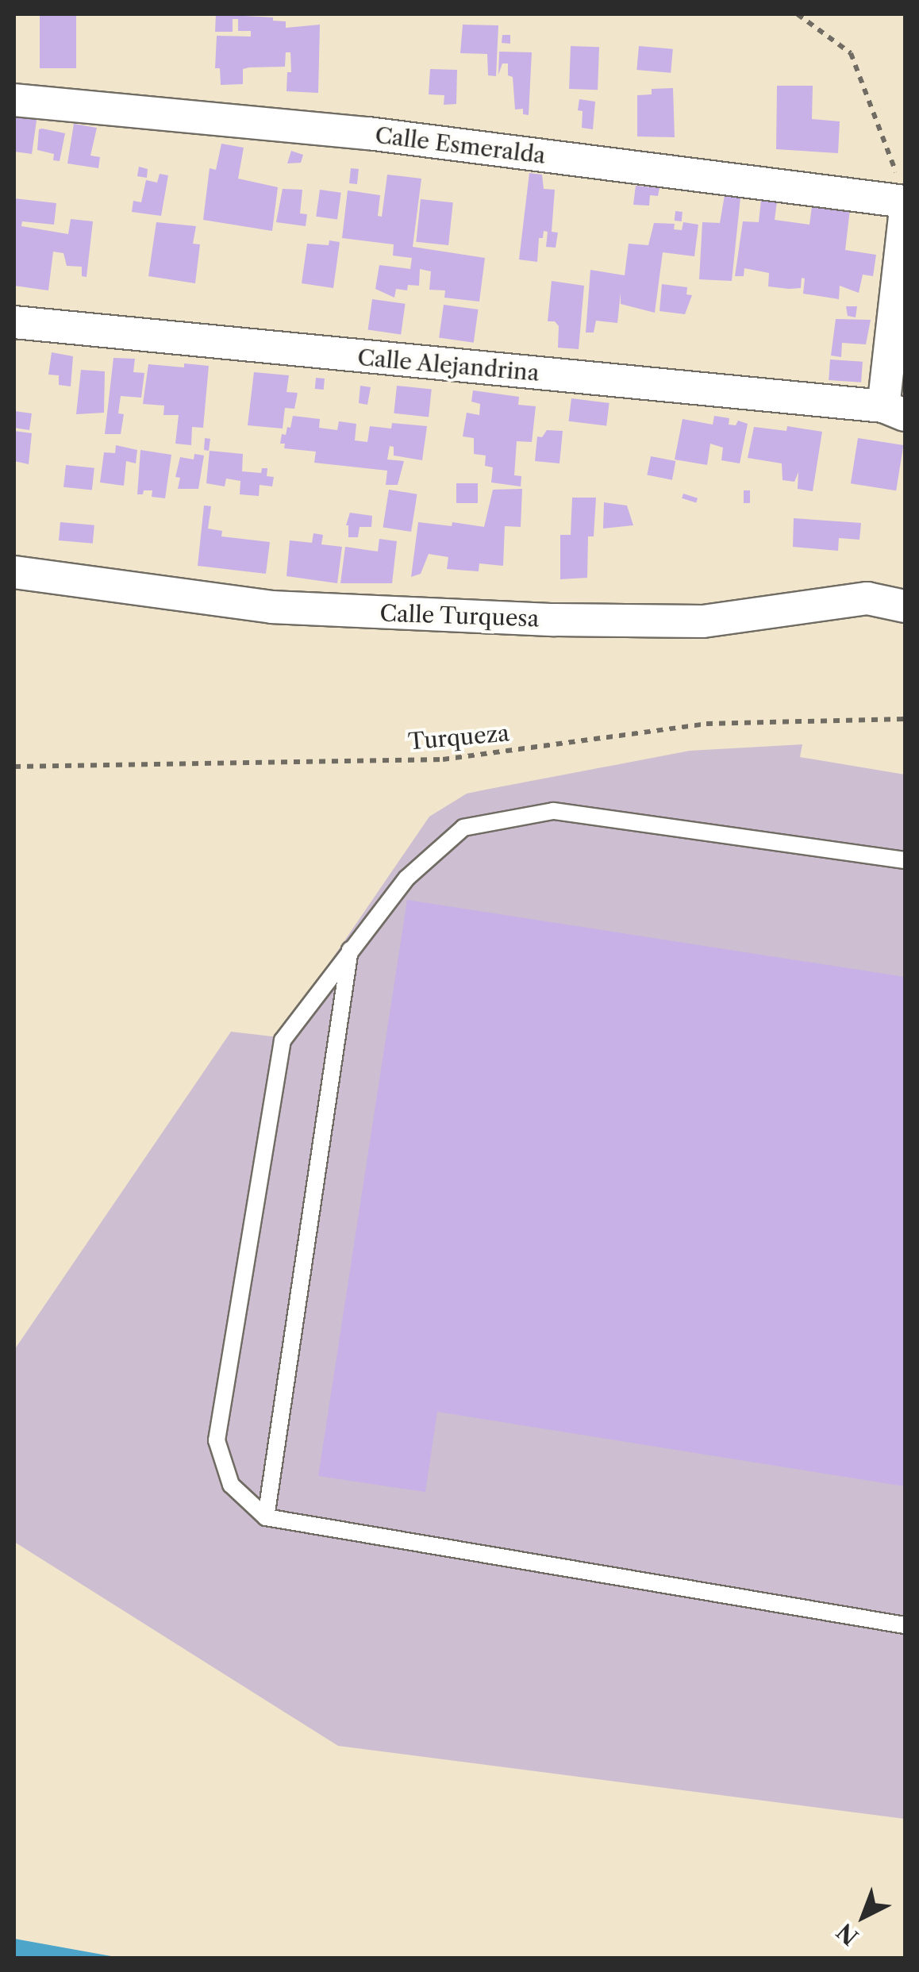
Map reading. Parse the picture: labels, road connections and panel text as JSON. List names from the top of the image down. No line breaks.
{"streets":{"street":["Calle Esmeralda","Calle Alejandrina","Calle Turquesa"],"path":["Turqueza"]},"north":"bottom left"}
